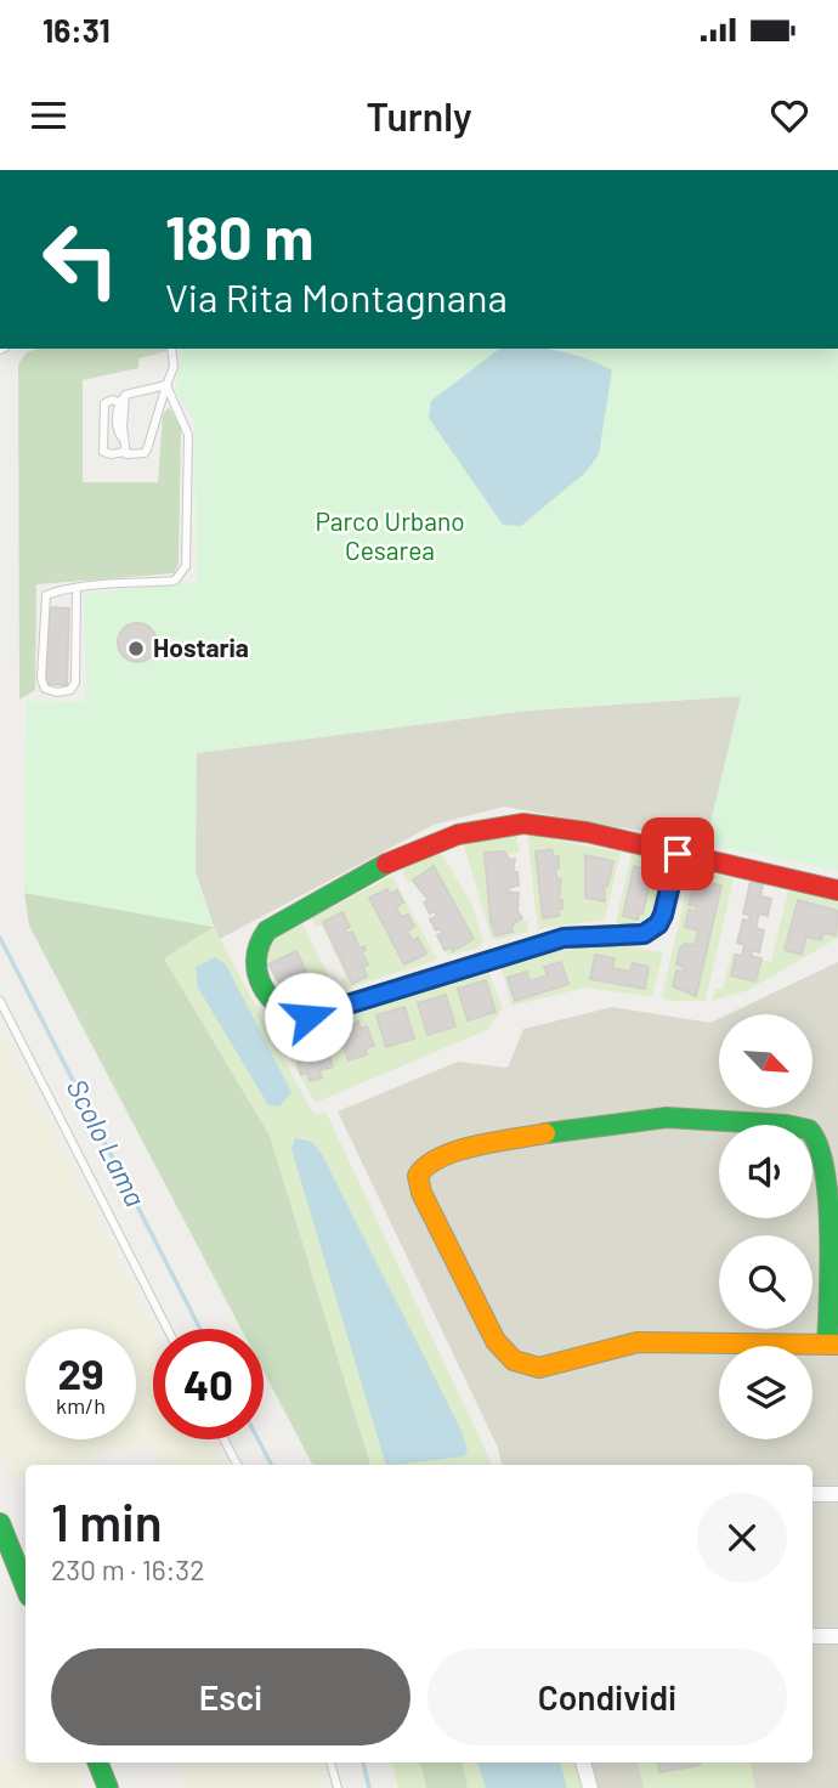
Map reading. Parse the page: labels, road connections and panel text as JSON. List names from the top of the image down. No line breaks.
{"water":["Scolo Lama"],"parks":["Parco Urbano Cesarea"],"places":["Hostaria"],"north":"bottom right","page":{"status":"16:31","header":"Turnly","turn":["180 m","Via Rita Montagnana"],"speed":"29 km/h","limit":"40","heading":["1 min","230 m · 16:32"],"buttons":["Esci","Condividi"]}}
